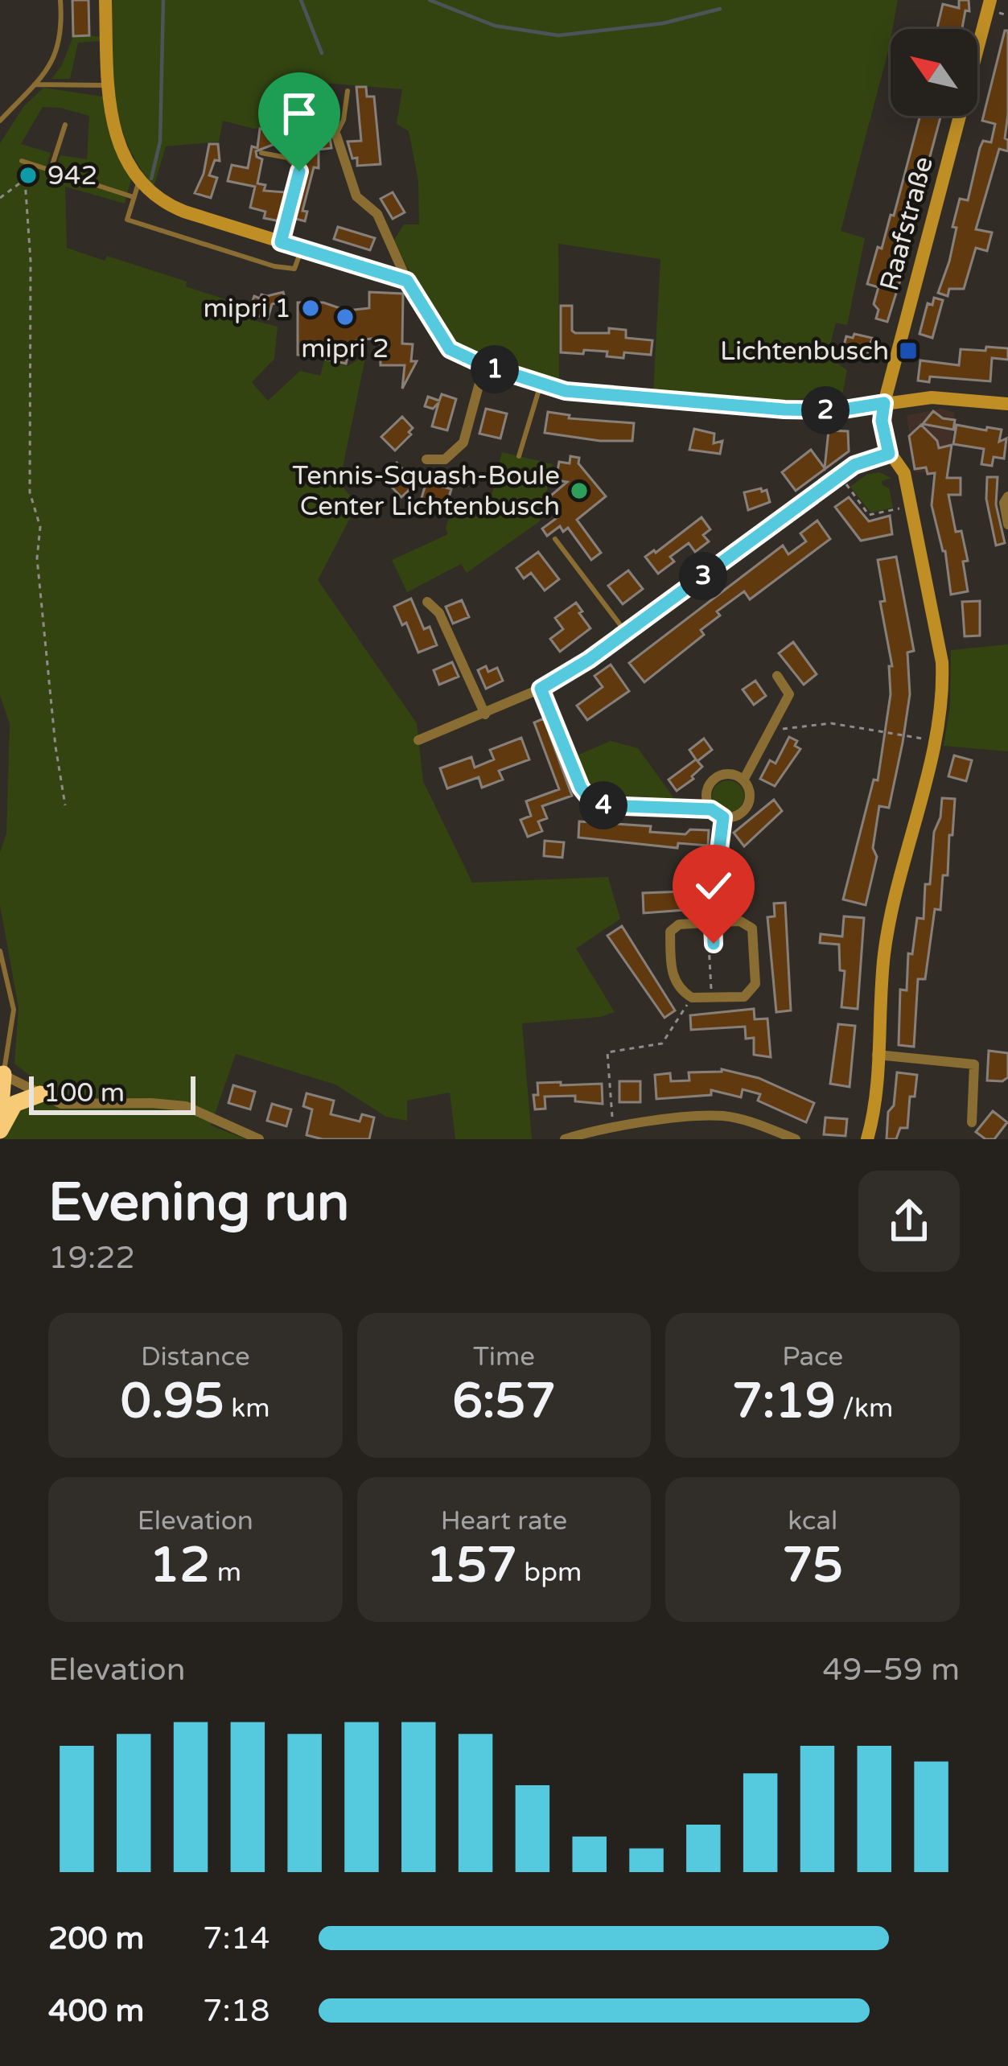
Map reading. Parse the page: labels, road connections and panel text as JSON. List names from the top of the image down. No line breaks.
{"streets":{"street":["Raafstraße"]},"places":{"other":["942","mipri 1","mipri 2","Tennis-Squash-Boule Center Lichtenbusch"],"transit":["Lichtenbusch"]},"scale_bar":"100 m","north":"top left","page":{"pins":["1","2","3","4"],"scale":"100 m","heading":["Evening run","19:22"],"stats":[["Distance","0.95 km"],["Time","6:57"],["Pace","7:19 /km"],["Elevation","12 m"],["Heart rate","157 bpm"],["kcal","75"]],"chart":["Elevation","49–59 m"],"list":[{"name":"200 m","note":"7:14"},{"name":"400 m","note":"7:18"}]}}
